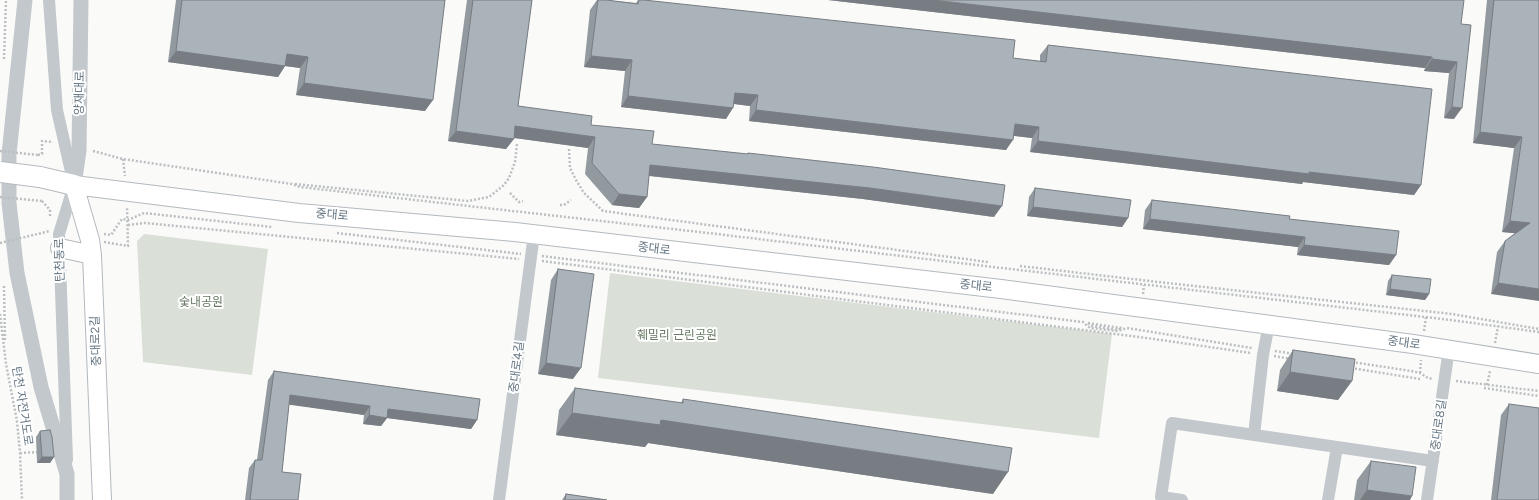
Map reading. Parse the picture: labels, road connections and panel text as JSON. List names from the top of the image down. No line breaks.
{"streets":{"main road":["중대로","중대로2길"],"street":["양재대로","탄천동로","중대로4길","중대로8길"],"path":["탄천 자전거도로"]},"crossings":[["양재대로","중대로"],["양재대로","탄천동로"],["양재대로","중대로2길"],["중대로","탄천동로"],["중대로","중대로2길"],["중대로","중대로4길"],["중대로","중대로8길"],["탄천동로","중대로2길"]],"parks":["숯내공원","훼밀리 근린공원"]}
